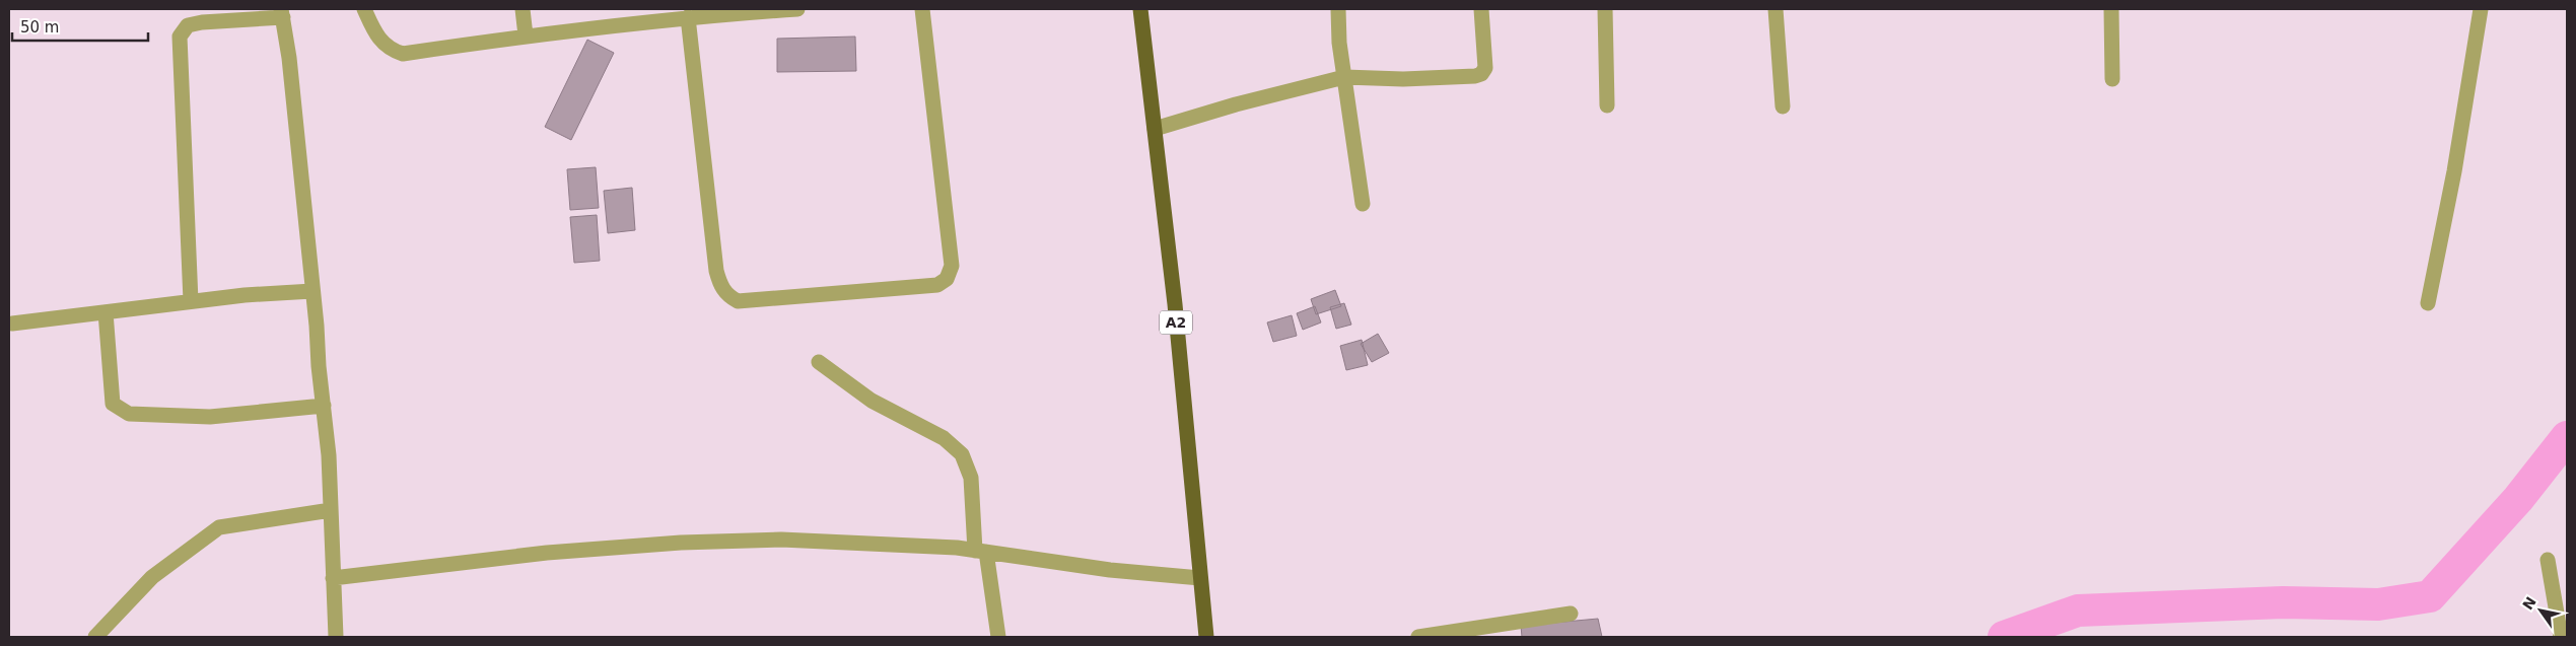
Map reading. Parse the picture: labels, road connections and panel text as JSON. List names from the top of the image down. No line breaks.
{"streets":{"highway":["A2"]},"scale_bar":"50 m","north":"top left"}
